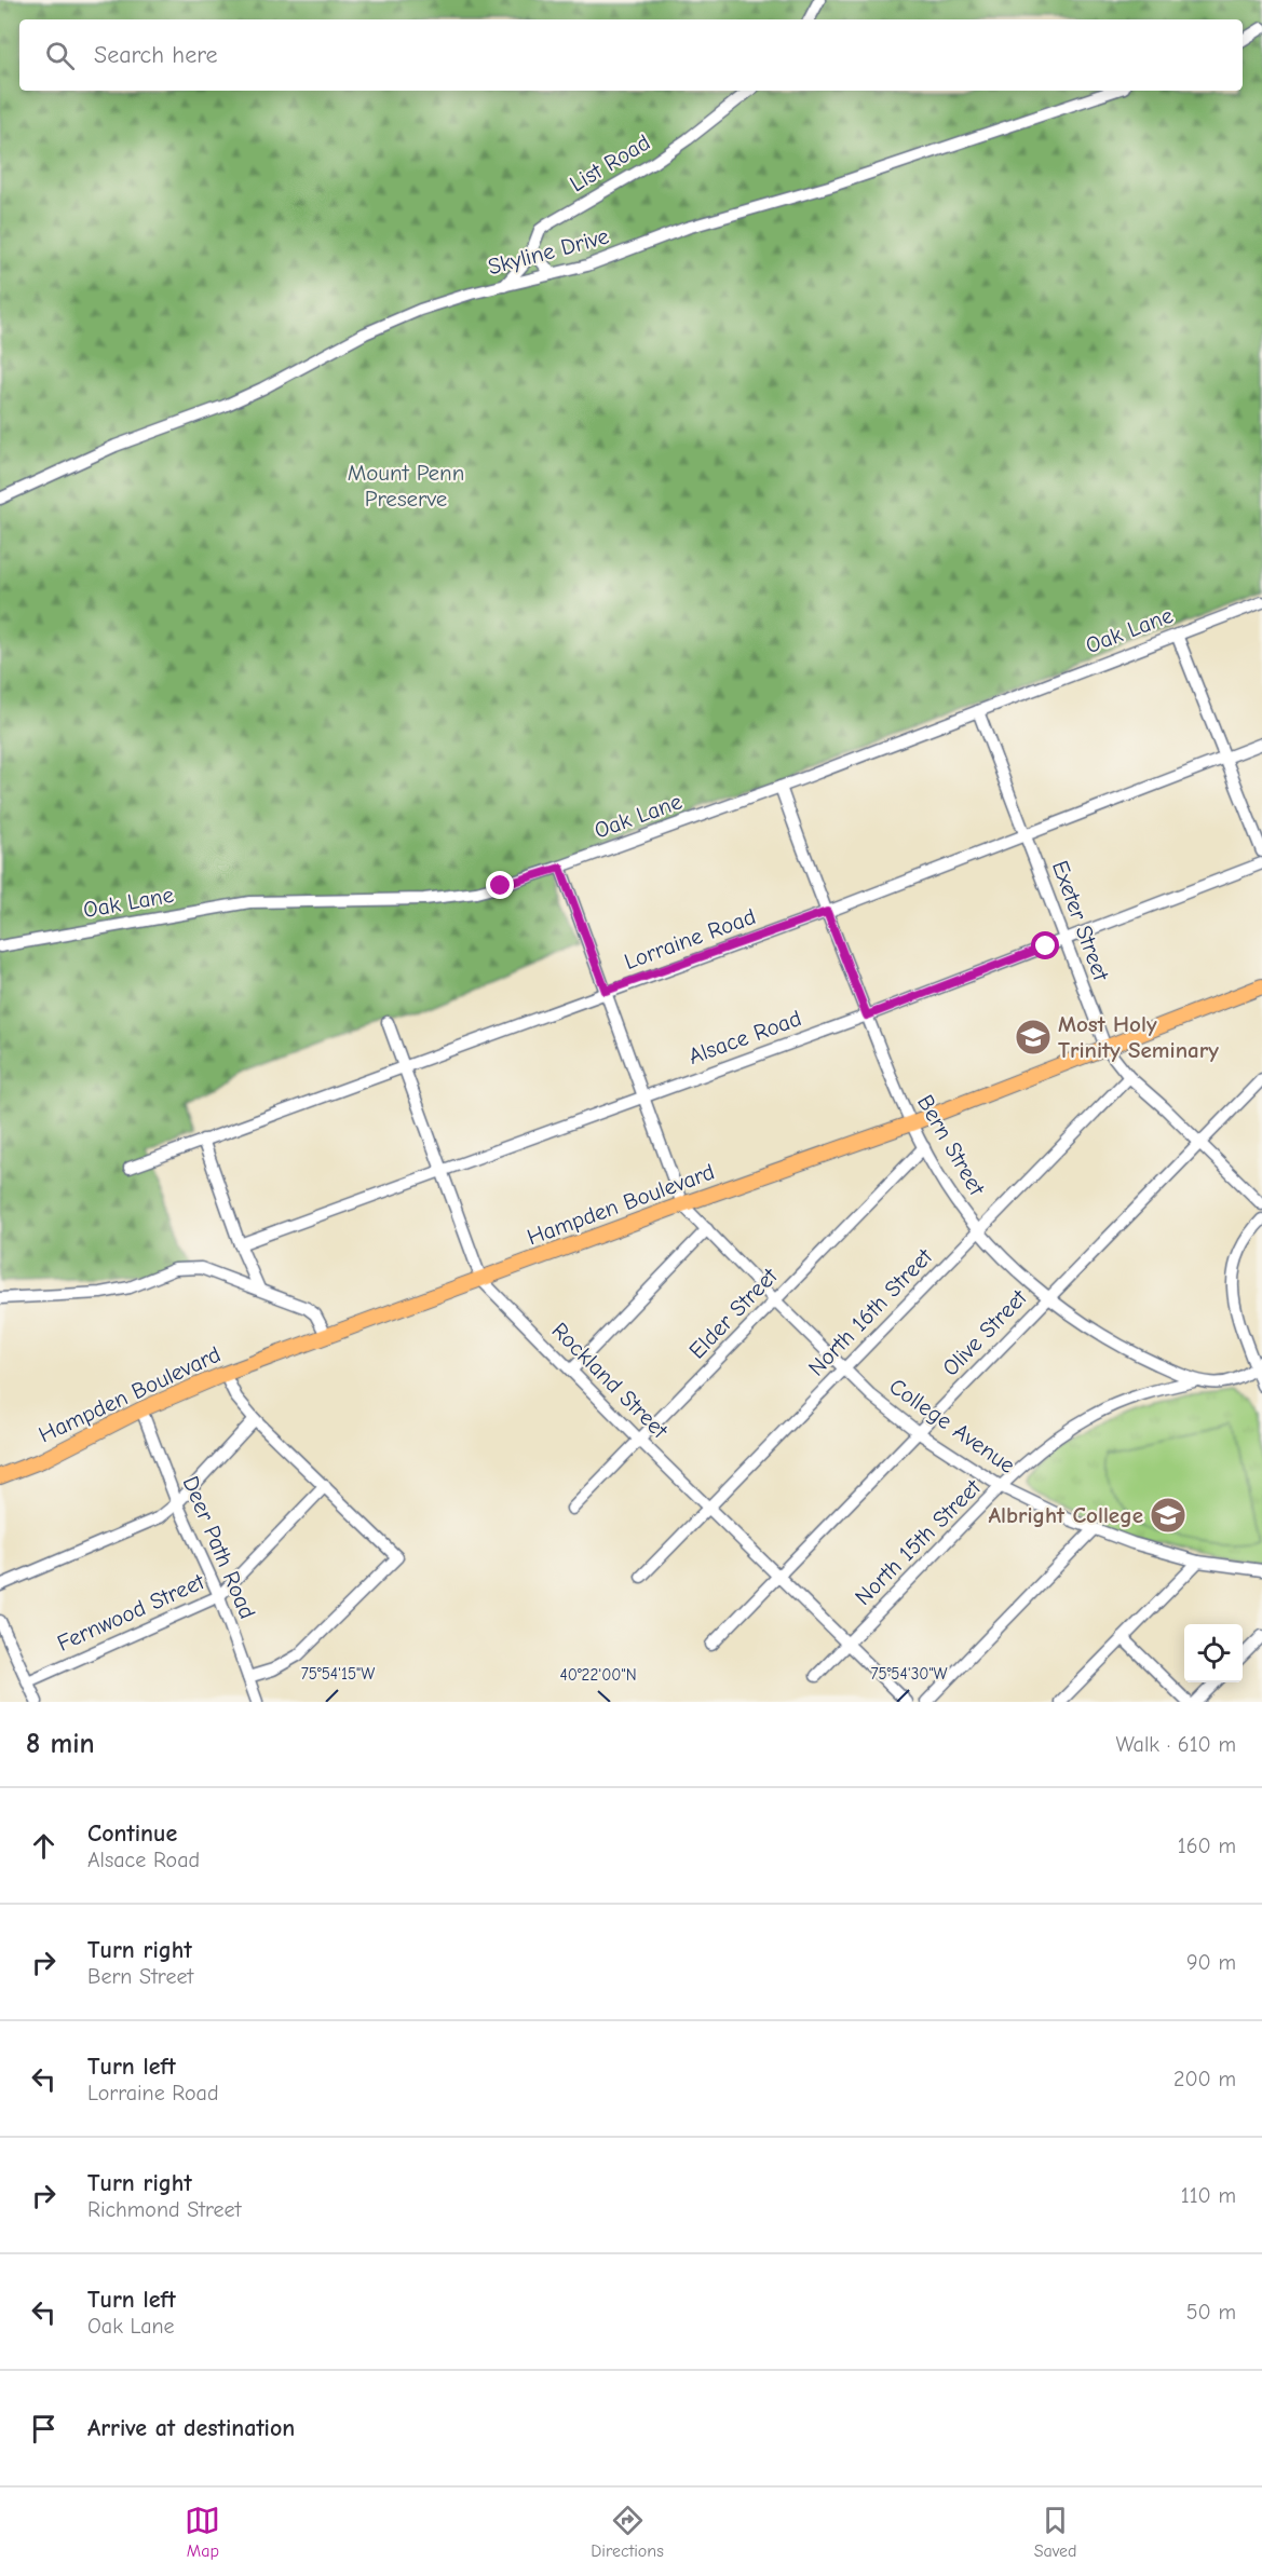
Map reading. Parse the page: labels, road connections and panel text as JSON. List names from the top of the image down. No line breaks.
{"streets":{"main road":["Hampden Boulevard"],"street":["List Road","Skyline Drive","Oak Lane","Exeter Street","Lorraine Road","Alsace Road","Bern Street","North 16th Street","Elder Street","Olive Street","Rockland Street","College Avenue","North 15th Street","Deer Path Road","Fernwood Street"]},"crossings":[["List Road","Skyline Drive"],["Oak Lane","Exeter Street"],["Oak Lane","Bern Street"],["Exeter Street","Lorraine Road"],["Exeter Street","Alsace Road"],["Exeter Street","Hampden Boulevard"],["Exeter Street","North 16th Street"],["Exeter Street","Olive Street"],["Lorraine Road","Bern Street"],["Lorraine Road","Rockland Street"],["Alsace Road","Bern Street"],["Alsace Road","Rockland Street"],["Bern Street","Hampden Boulevard"],["Bern Street","North 16th Street"],["Bern Street","Elder Street"],["Bern Street","Olive Street"],["Bern Street","North 15th Street"],["Hampden Boulevard","Rockland Street"],["Hampden Boulevard","College Avenue"],["Hampden Boulevard","Deer Path Road"],["North 16th Street","Rockland Street"],["North 16th Street","College Avenue"],["Elder Street","Rockland Street"],["Elder Street","College Avenue"],["Olive Street","Rockland Street"],["Olive Street","College Avenue"],["Rockland Street","North 15th Street"],["College Avenue","North 15th Street"],["Deer Path Road","Fernwood Street"]],"parks":["Mount Penn Preserve"],"places":{"school or university":["Most Holy Trinity Seminary","Albright College"]},"page":{"search":"Search here","heading":["8 min","Walk · 610 m"],"list":[["Continue","Alsace Road","160 m"],["Turn right","Bern Street","90 m"],["Turn left","Lorraine Road","200 m"],["Turn right","Richmond Street","110 m"],["Turn left","Oak Lane","50 m"],"Arrive at destination"],"nav":["Map","Directions","Saved"]},"coordinates":["75°54'15\"W","75°54'30\"W","40°22'00\"N"]}
